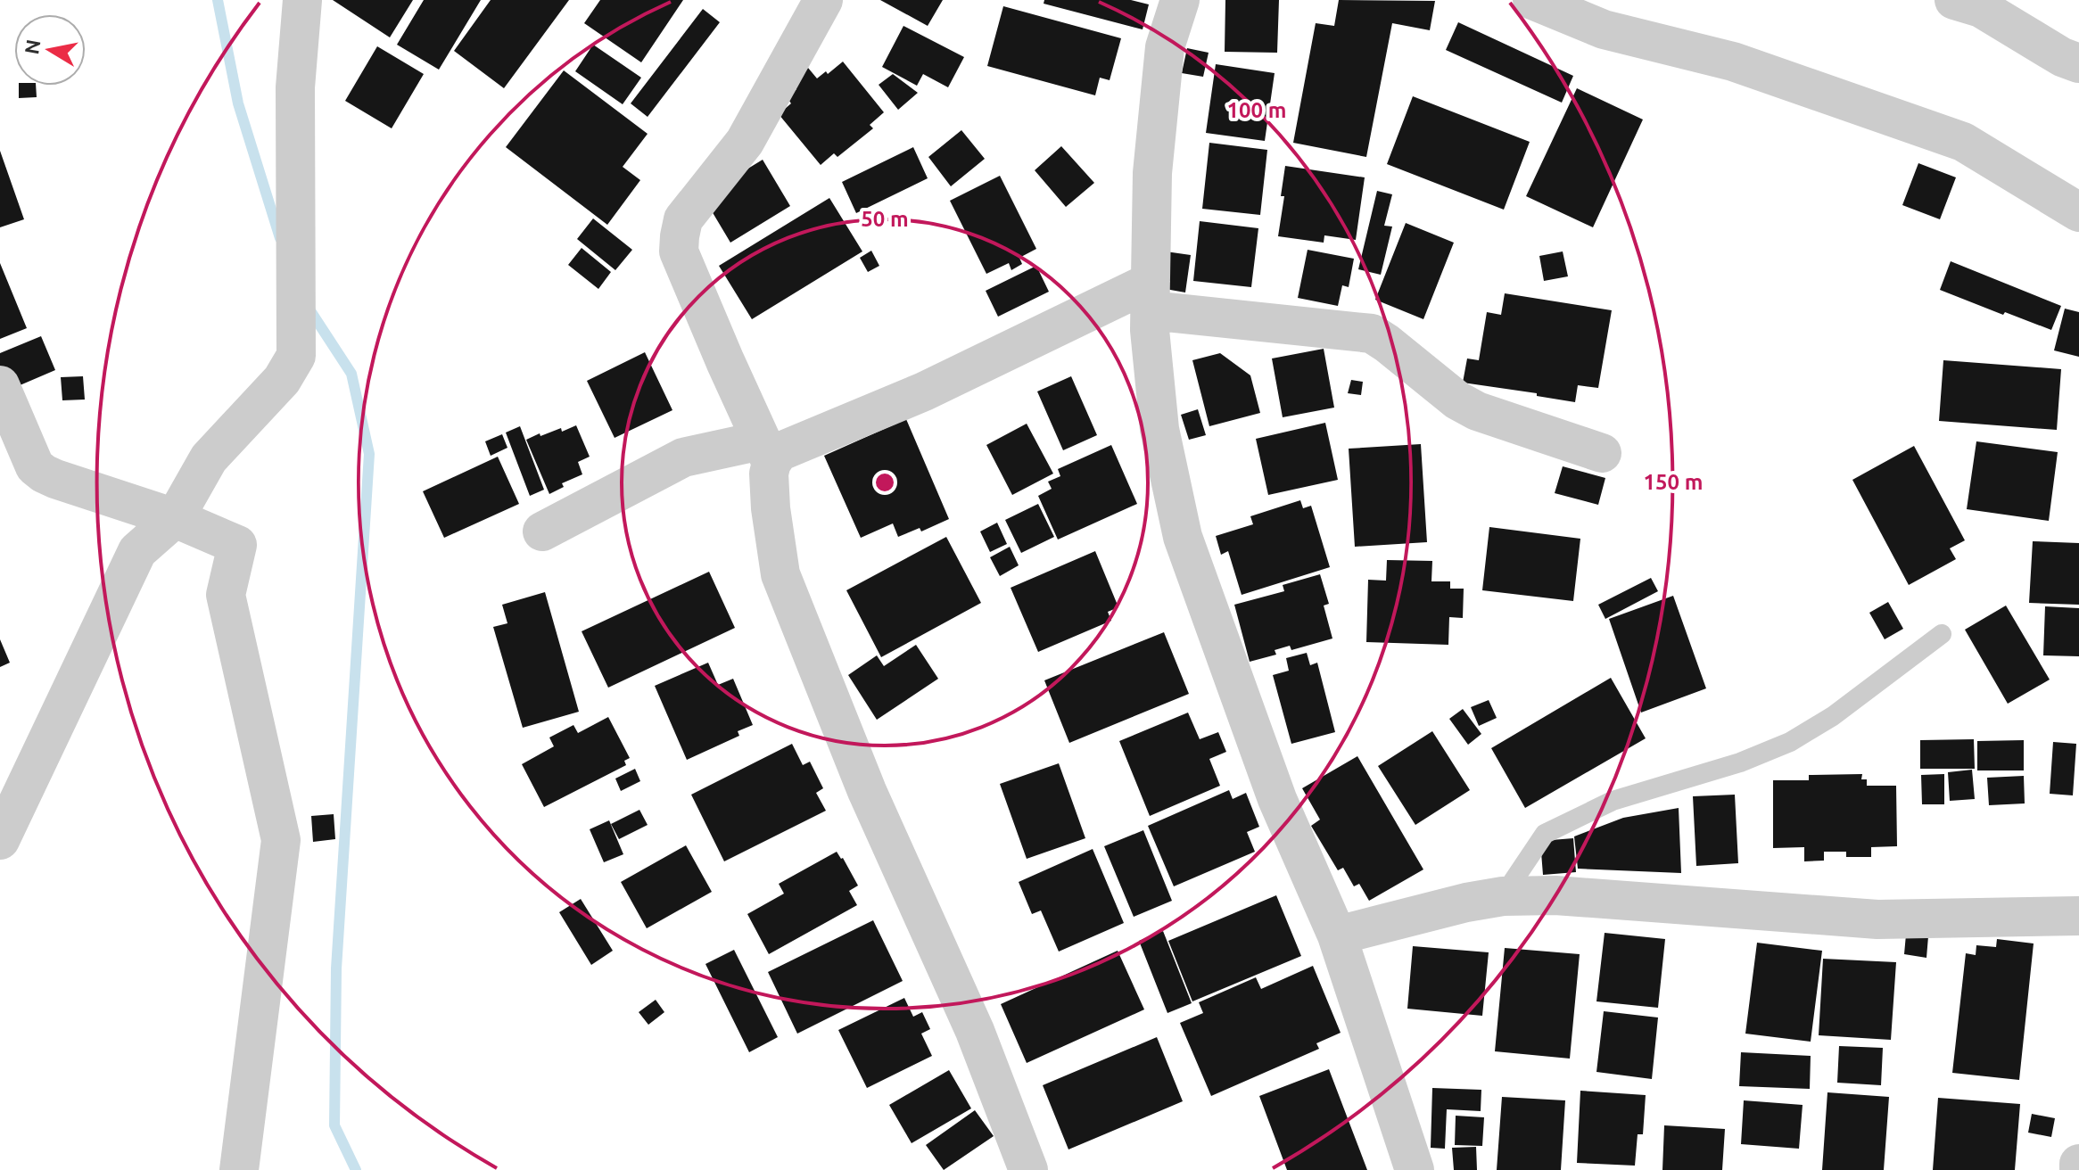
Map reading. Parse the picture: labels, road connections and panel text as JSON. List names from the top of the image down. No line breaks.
{"north":"left","rings":["100 m","50 m","150 m"]}
